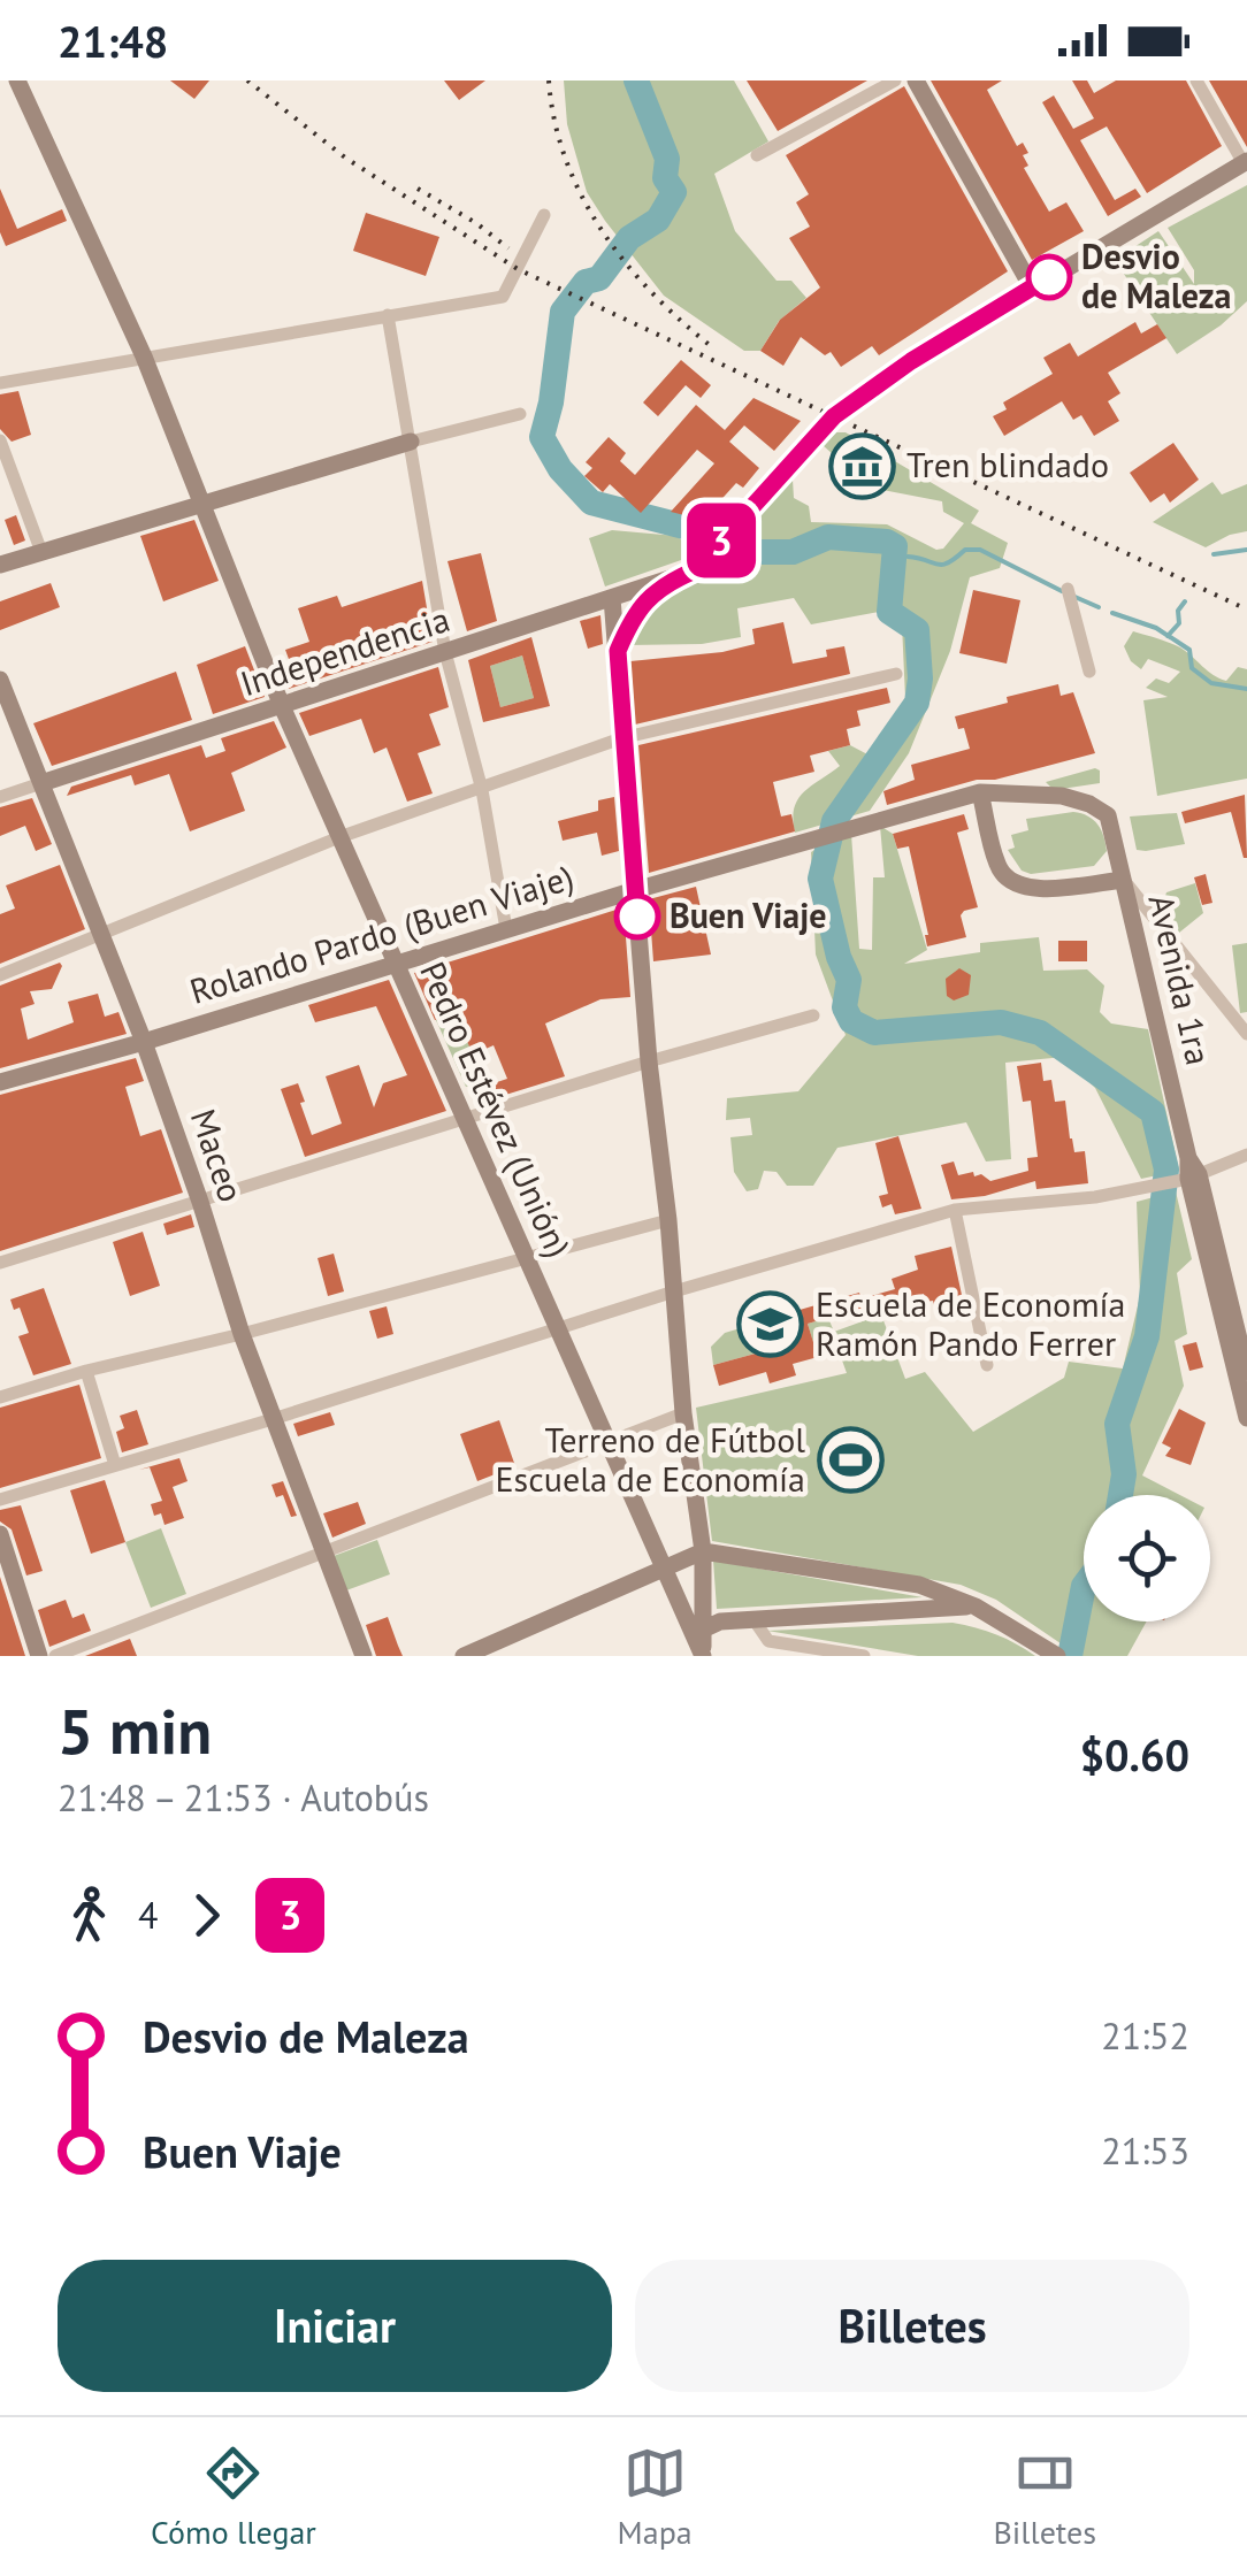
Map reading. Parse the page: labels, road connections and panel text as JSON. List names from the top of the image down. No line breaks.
{"streets":{"main road":["Independencia","Rolando Pardo (Buen Viaje)","Avenida 1ra","Pedro Estévez (Unión)","Maceo"]},"crossings":[["Independencia","Pedro Estévez (Unión)"],["Independencia","Maceo"],["Rolando Pardo (Buen Viaje)","Avenida 1ra"],["Rolando Pardo (Buen Viaje)","Pedro Estévez (Unión)"],["Rolando Pardo (Buen Viaje)","Maceo"]],"places":{"other":["Desvio de Maleza","Buen Viaje"],"museum":["Tren blindado"],"school or university":["Escuela de Economía Ramón Pando Ferrer"],"sports":["Terreno de Fútbol Escuela de Economía"]},"lines":["bus line 3"],"page":{"status":"21:48","on_map":"3","heading":["5 min","21:48 – 21:53 · Autobús","$0.60"],"legs":["4","3"],"list":[{"name":"Desvio de Maleza","value":"21:52"},{"name":"Buen Viaje","value":"21:53"}],"buttons":["Iniciar","Billetes"],"tabs":["Cómo llegar","Mapa","Billetes"]}}
